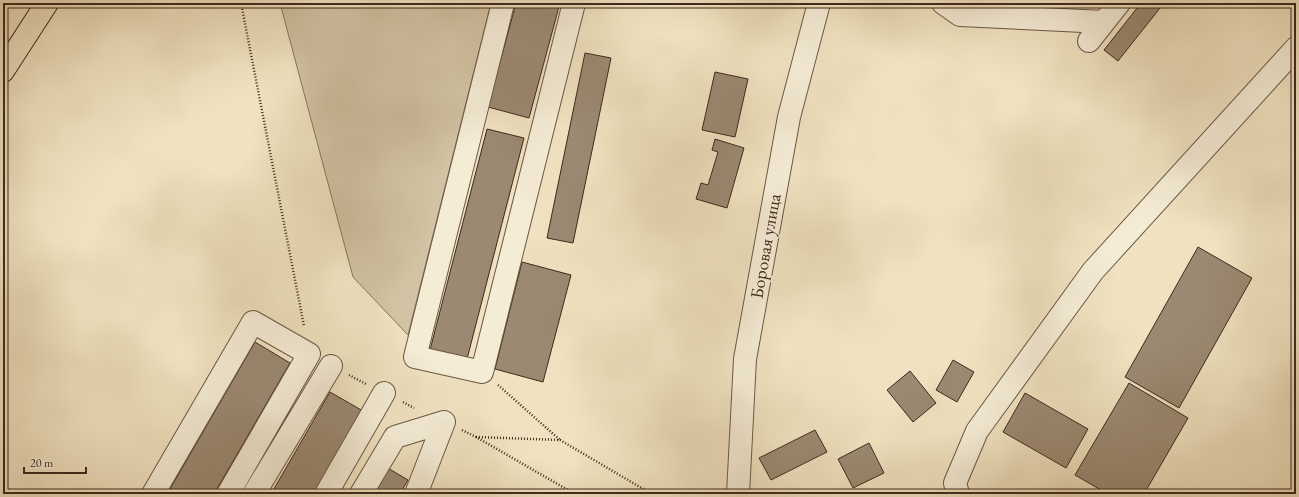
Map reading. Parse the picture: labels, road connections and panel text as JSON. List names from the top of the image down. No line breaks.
{"streets":{"lane":["Боровая улица"]},"scale_bar":"20 m"}
